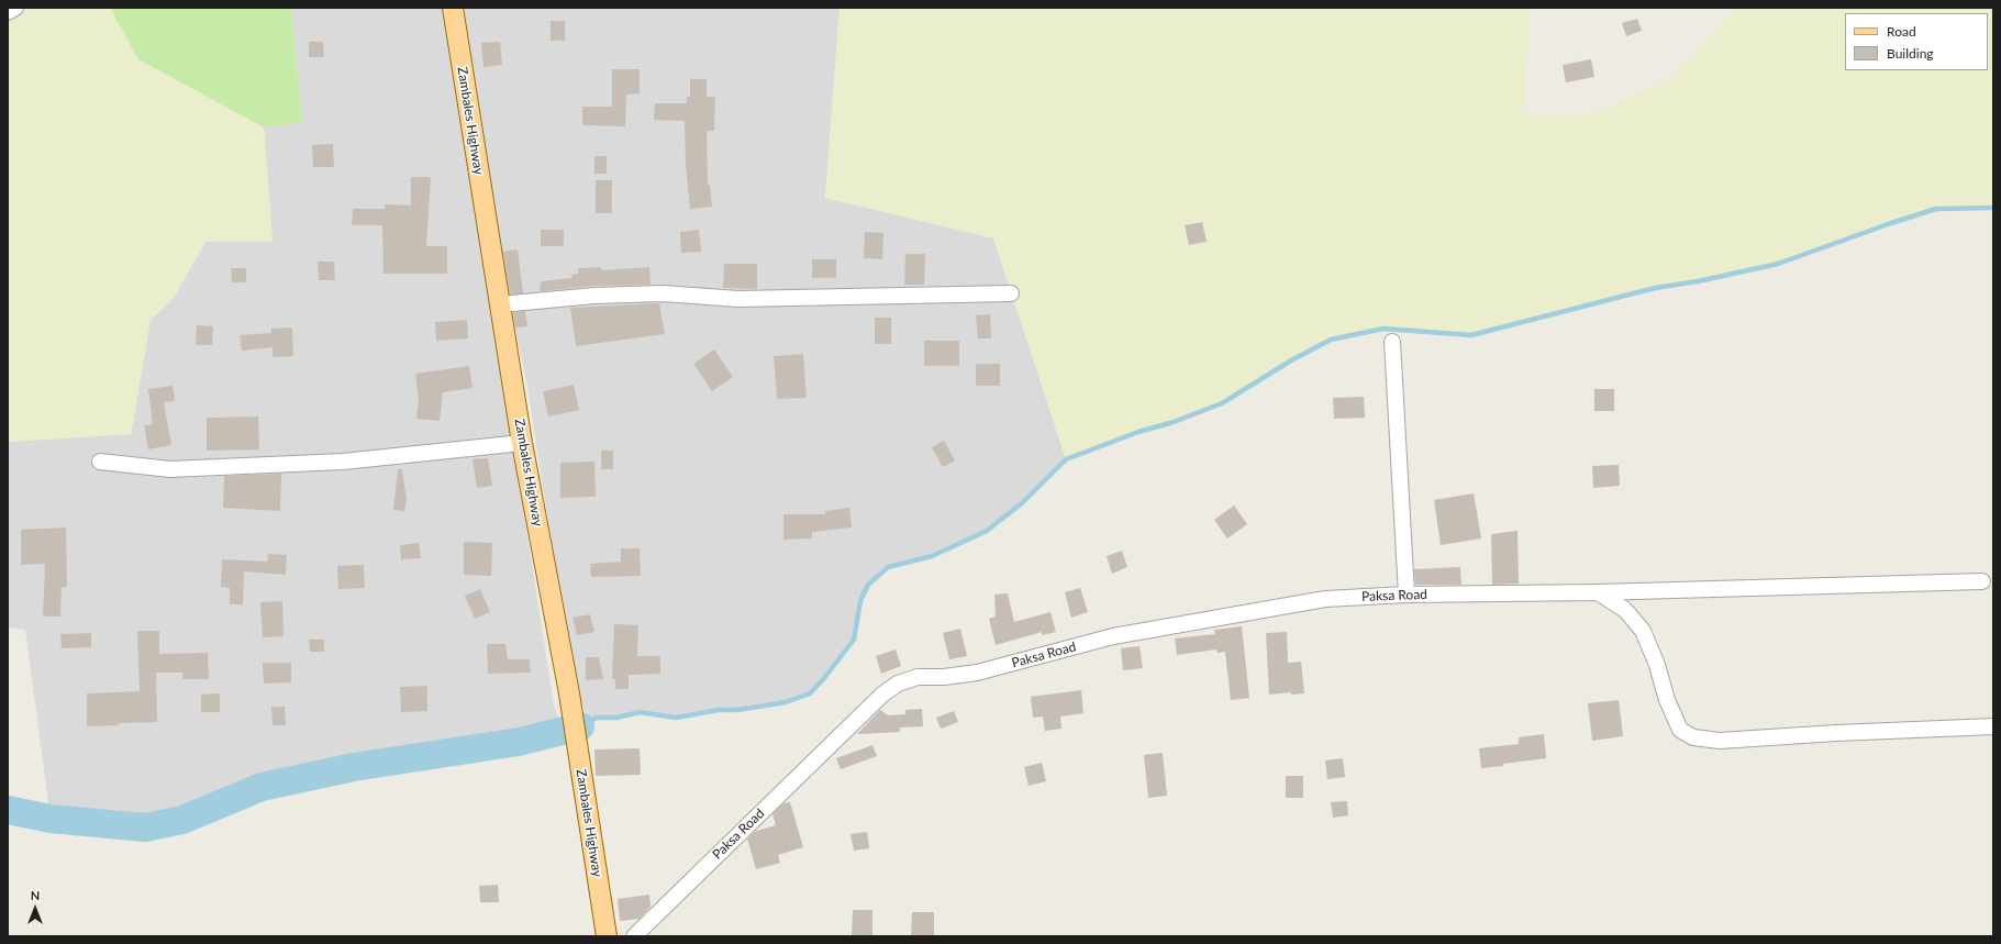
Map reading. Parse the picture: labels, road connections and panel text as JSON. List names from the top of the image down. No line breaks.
{"streets":{"main road":["Zambales Highway"],"street":["Paksa Road"]},"legend":["Road","Building"],"north":"top"}
